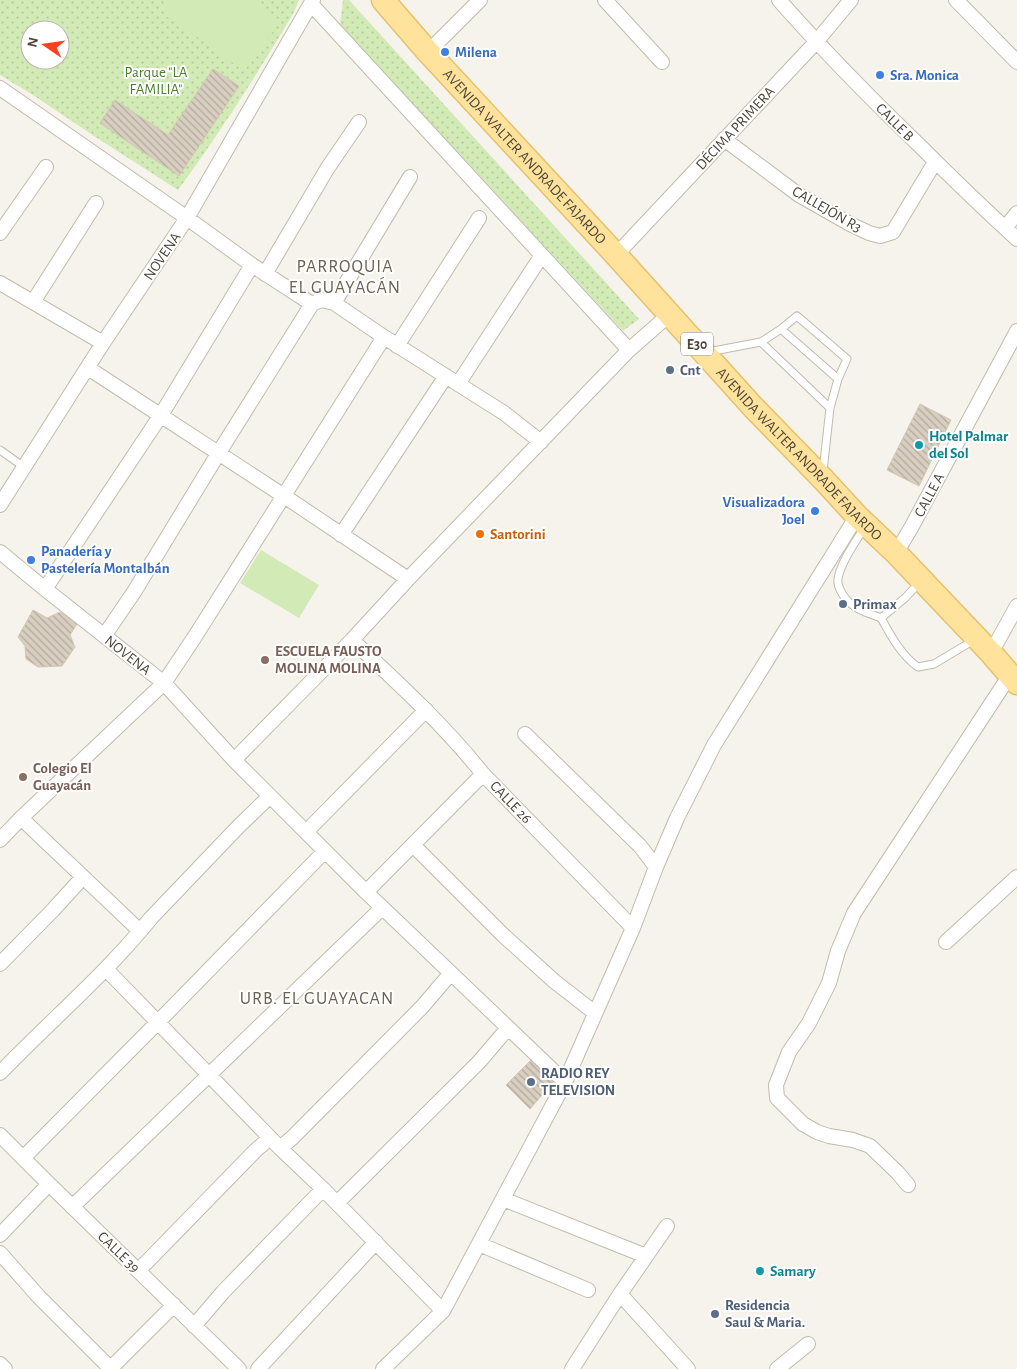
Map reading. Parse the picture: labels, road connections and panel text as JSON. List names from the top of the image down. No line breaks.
{"streets":{"main road":["AVENIDA WALTER ANDRADE FAJARDO","E30"],"street":["CALLE B","DÉCIMA PRIMERA","CALLEJÓN R3","NOVENA","CALLE A","CALLE 26","CALLE 39"]},"crossings":[["CALLE B","DÉCIMA PRIMERA"],["CALLE B","CALLEJÓN R3"],["DÉCIMA PRIMERA","AVENIDA WALTER ANDRADE FAJARDO"],["DÉCIMA PRIMERA","CALLEJÓN R3"],["AVENIDA WALTER ANDRADE FAJARDO","CALLE A"],["NOVENA","CALLE 26"]],"districts":["PARROQUIA EL GUAYACÁN","URB. EL GUAYACAN"],"parks":["Parque \"LA FAMILIA\""],"places":["Milena","Sra. Monica","Cnt","Hotel Palmar del Sol","Visualizadora Joel","Santorini","Panadería y Pastelería Montalbán","Primax","ESCUELA FAUSTO MOLINA MOLINA","Colegio El Guayacán","RADIO REY TELEVISION","Samary","Residencia Saul & Maria."],"north":"left"}
